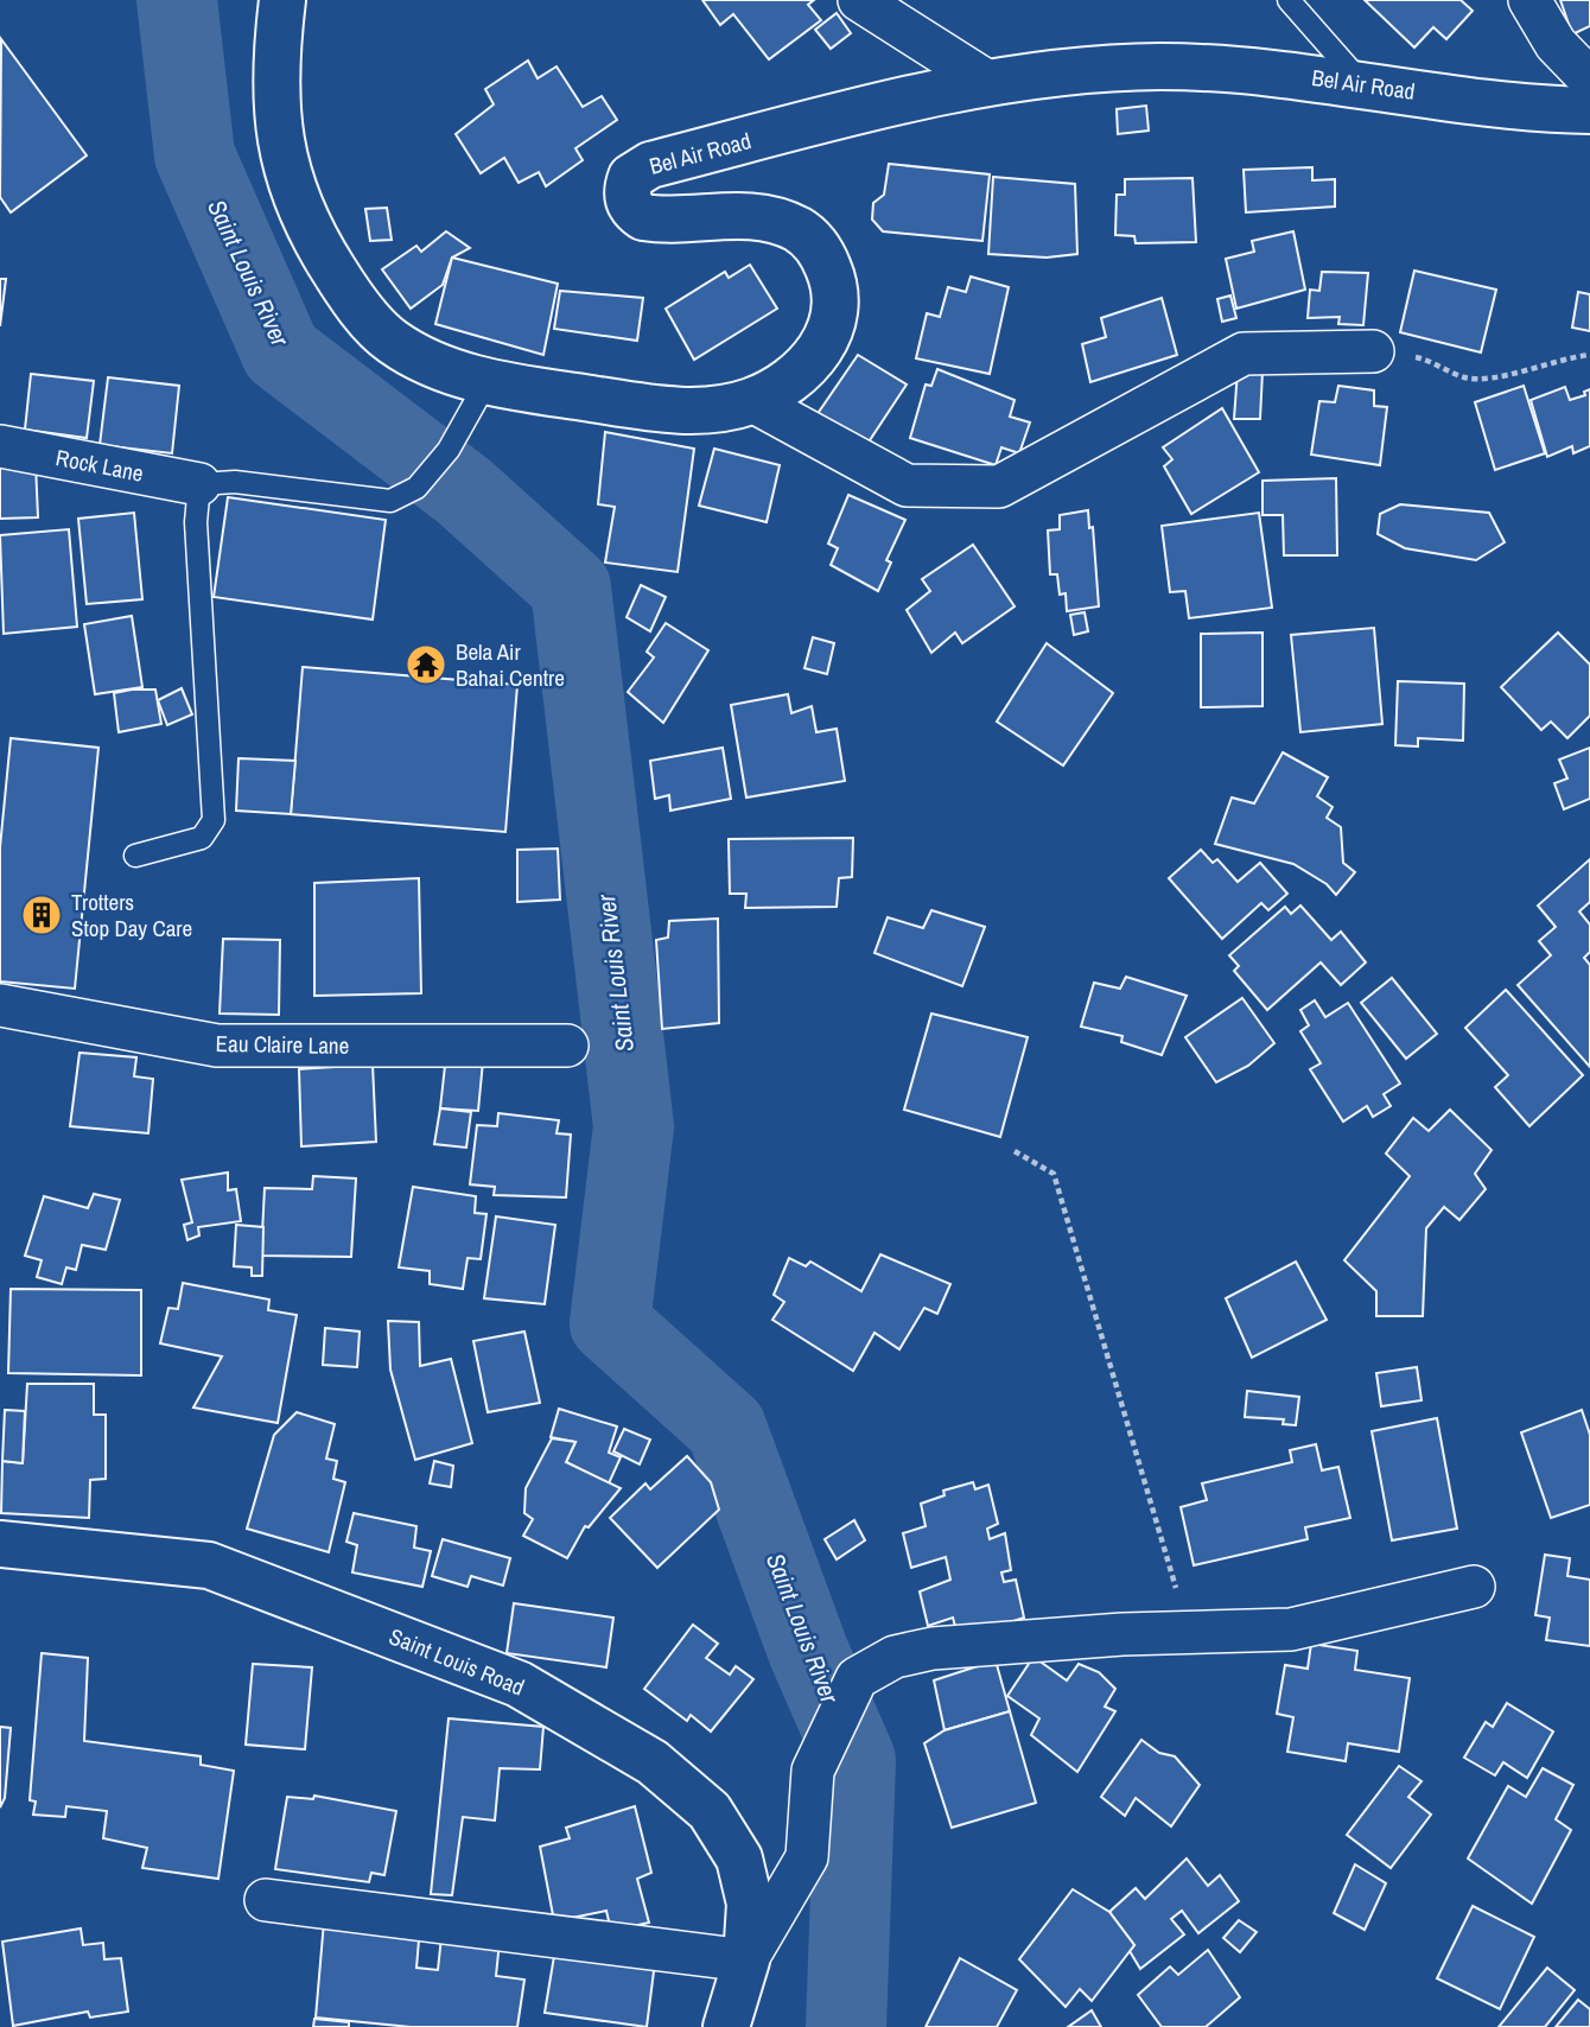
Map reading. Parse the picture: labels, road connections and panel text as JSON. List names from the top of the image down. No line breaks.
{"streets":{"main road":["Bel Air Road","Saint Louis Road"],"street":["Rock Lane","Eau Claire Lane"]},"water":["Saint Louis River"],"places":{"temple":["Bela Air Bahai Centre"],"building":["Trotters Stop Day Care"]}}
